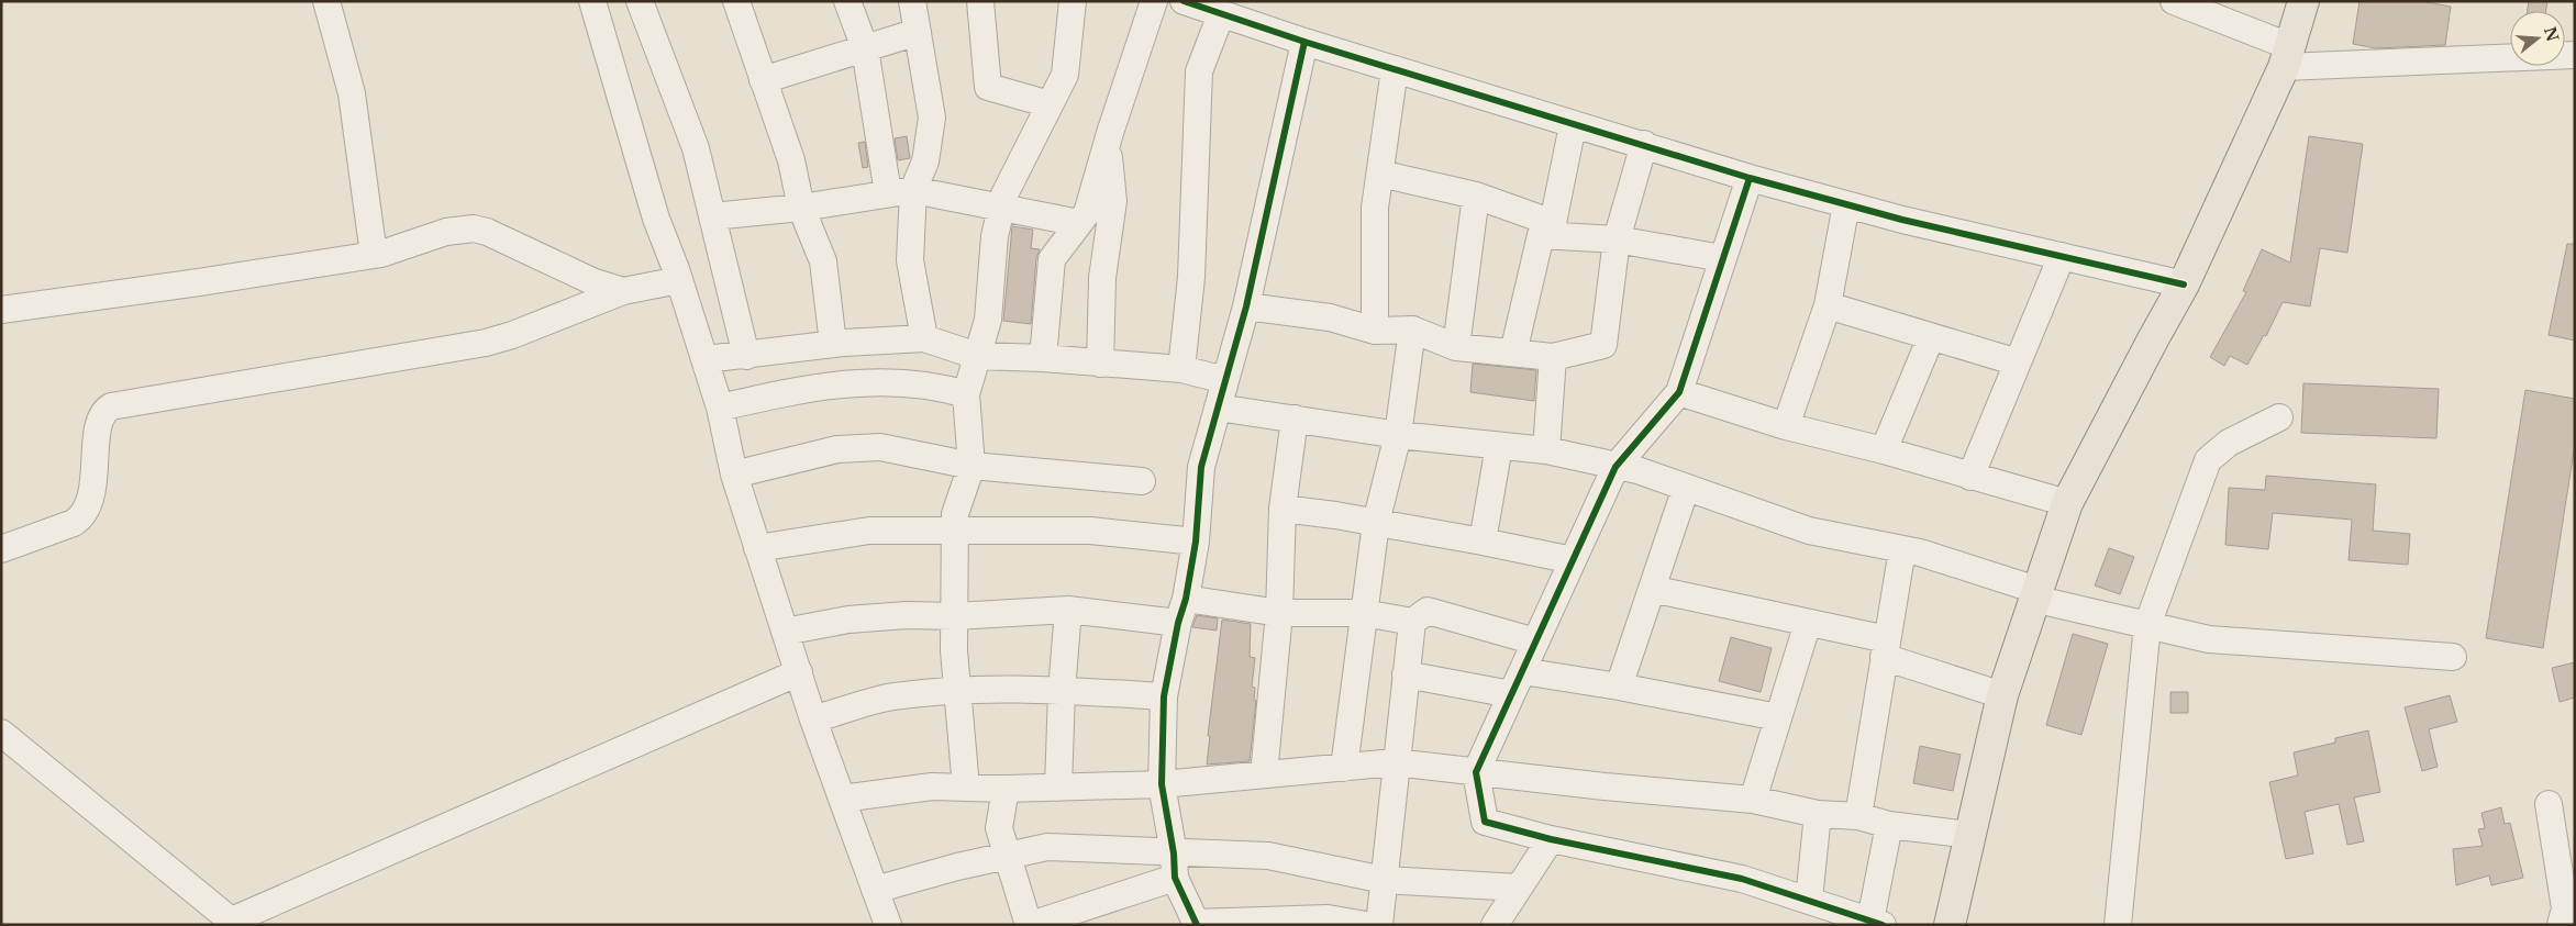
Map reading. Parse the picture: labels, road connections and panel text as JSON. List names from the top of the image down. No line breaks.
{"north":"right"}
